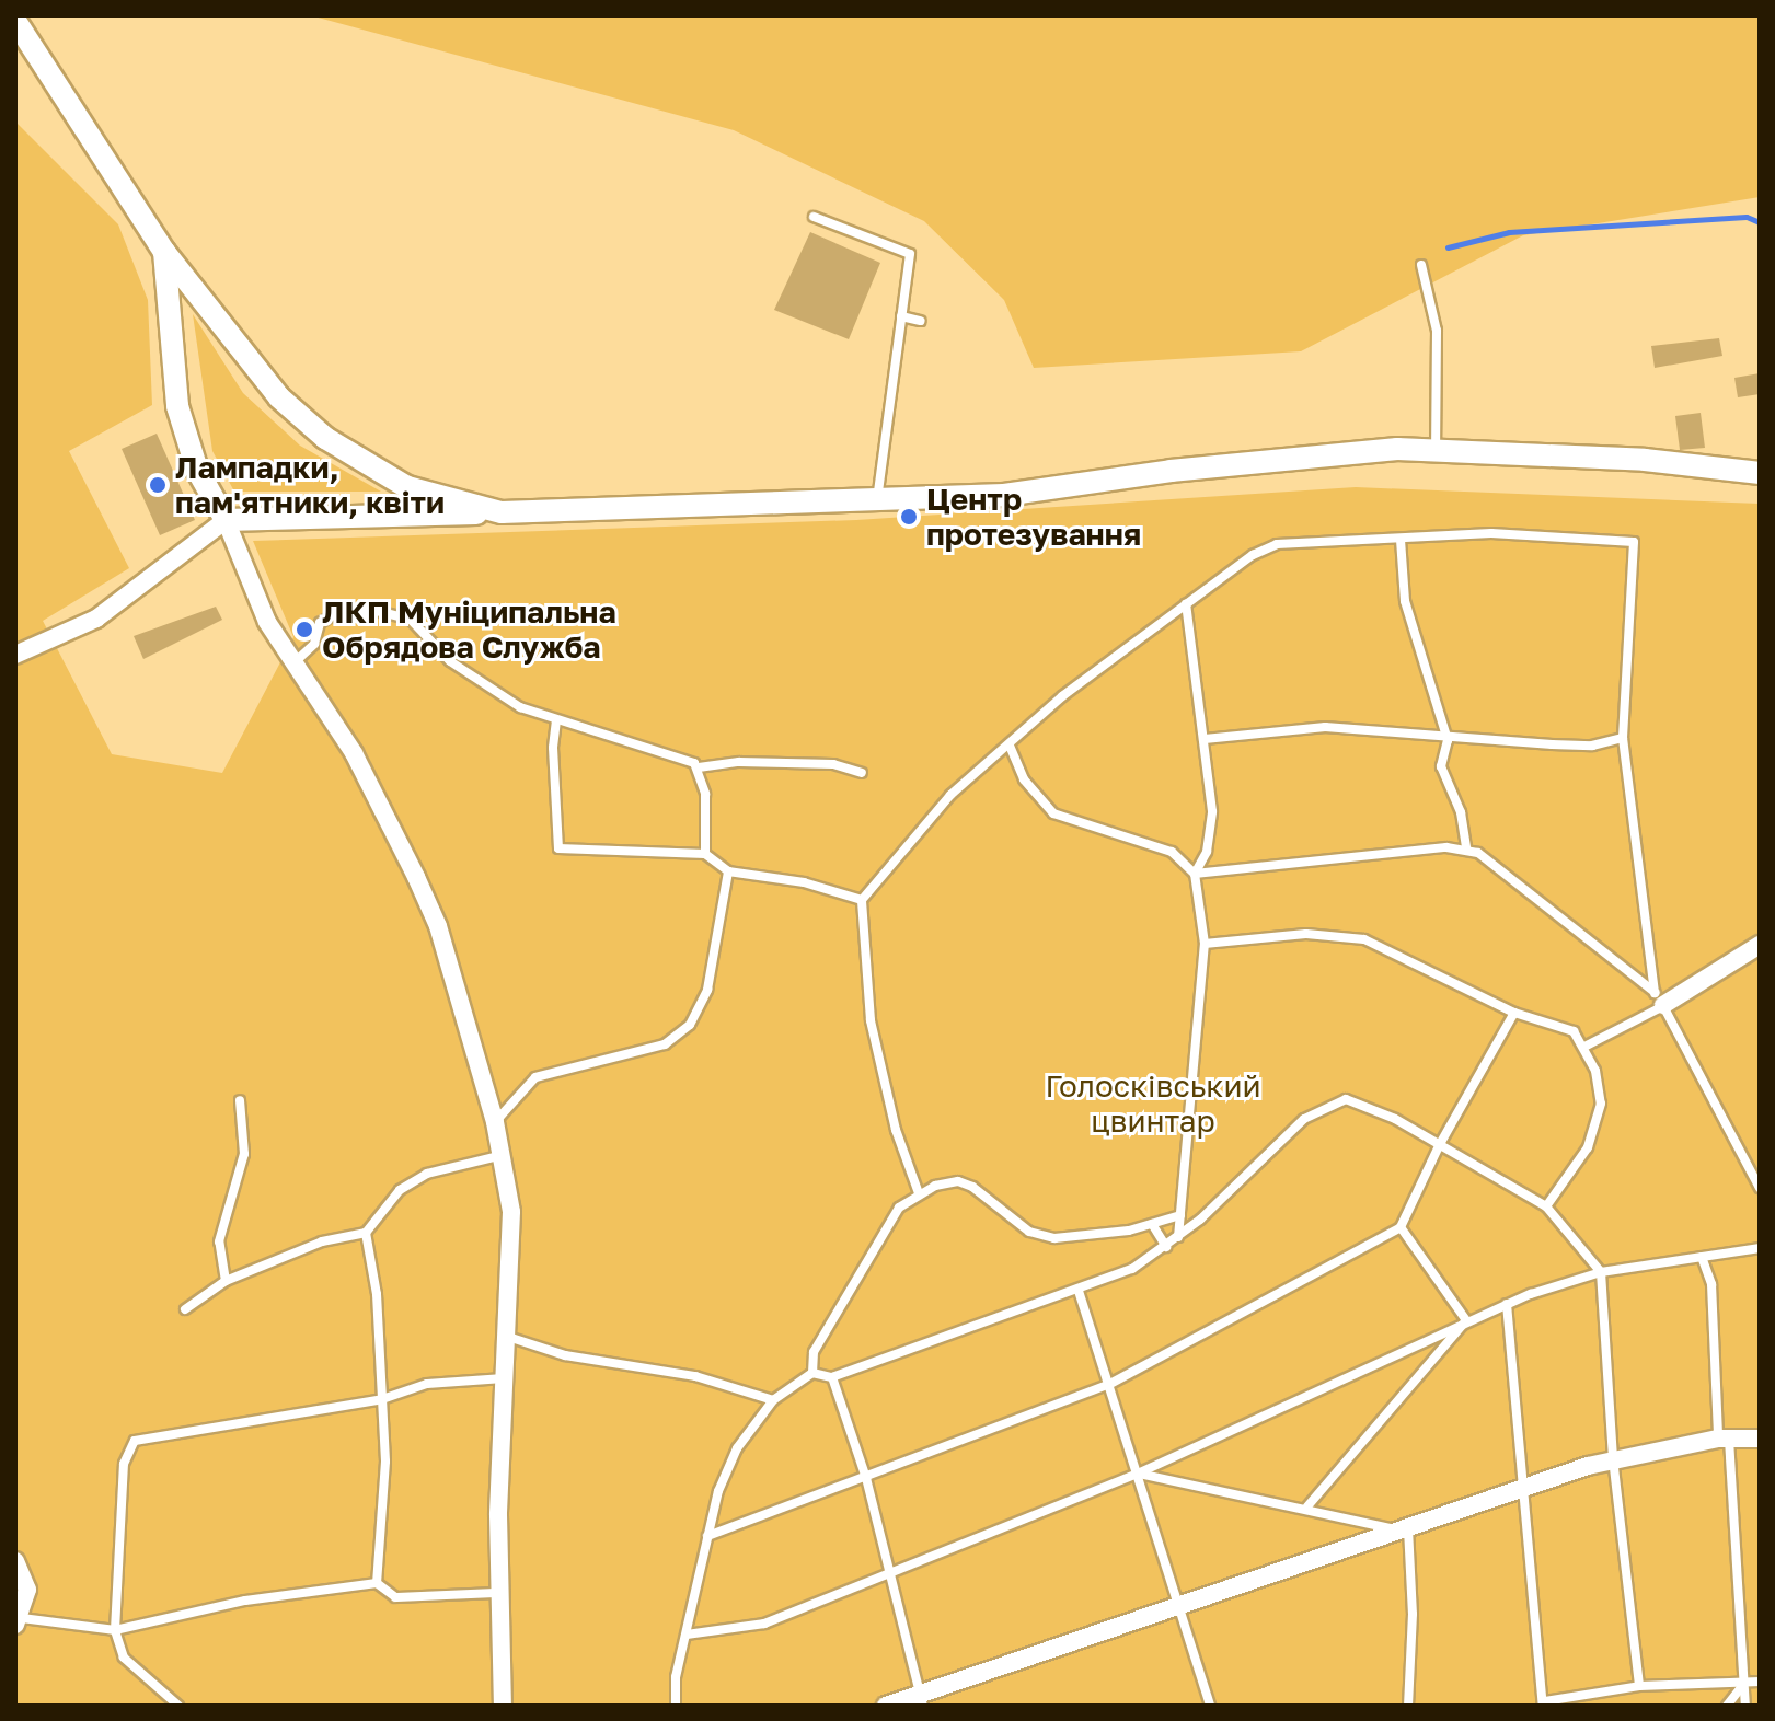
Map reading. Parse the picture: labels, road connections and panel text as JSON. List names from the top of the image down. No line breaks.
{"parks":["Голосківський цвинтар"],"places":["Лампадки, пам'ятники, квіти","Центр протезування","ЛКП Муніципальна Обрядова Служба"]}
